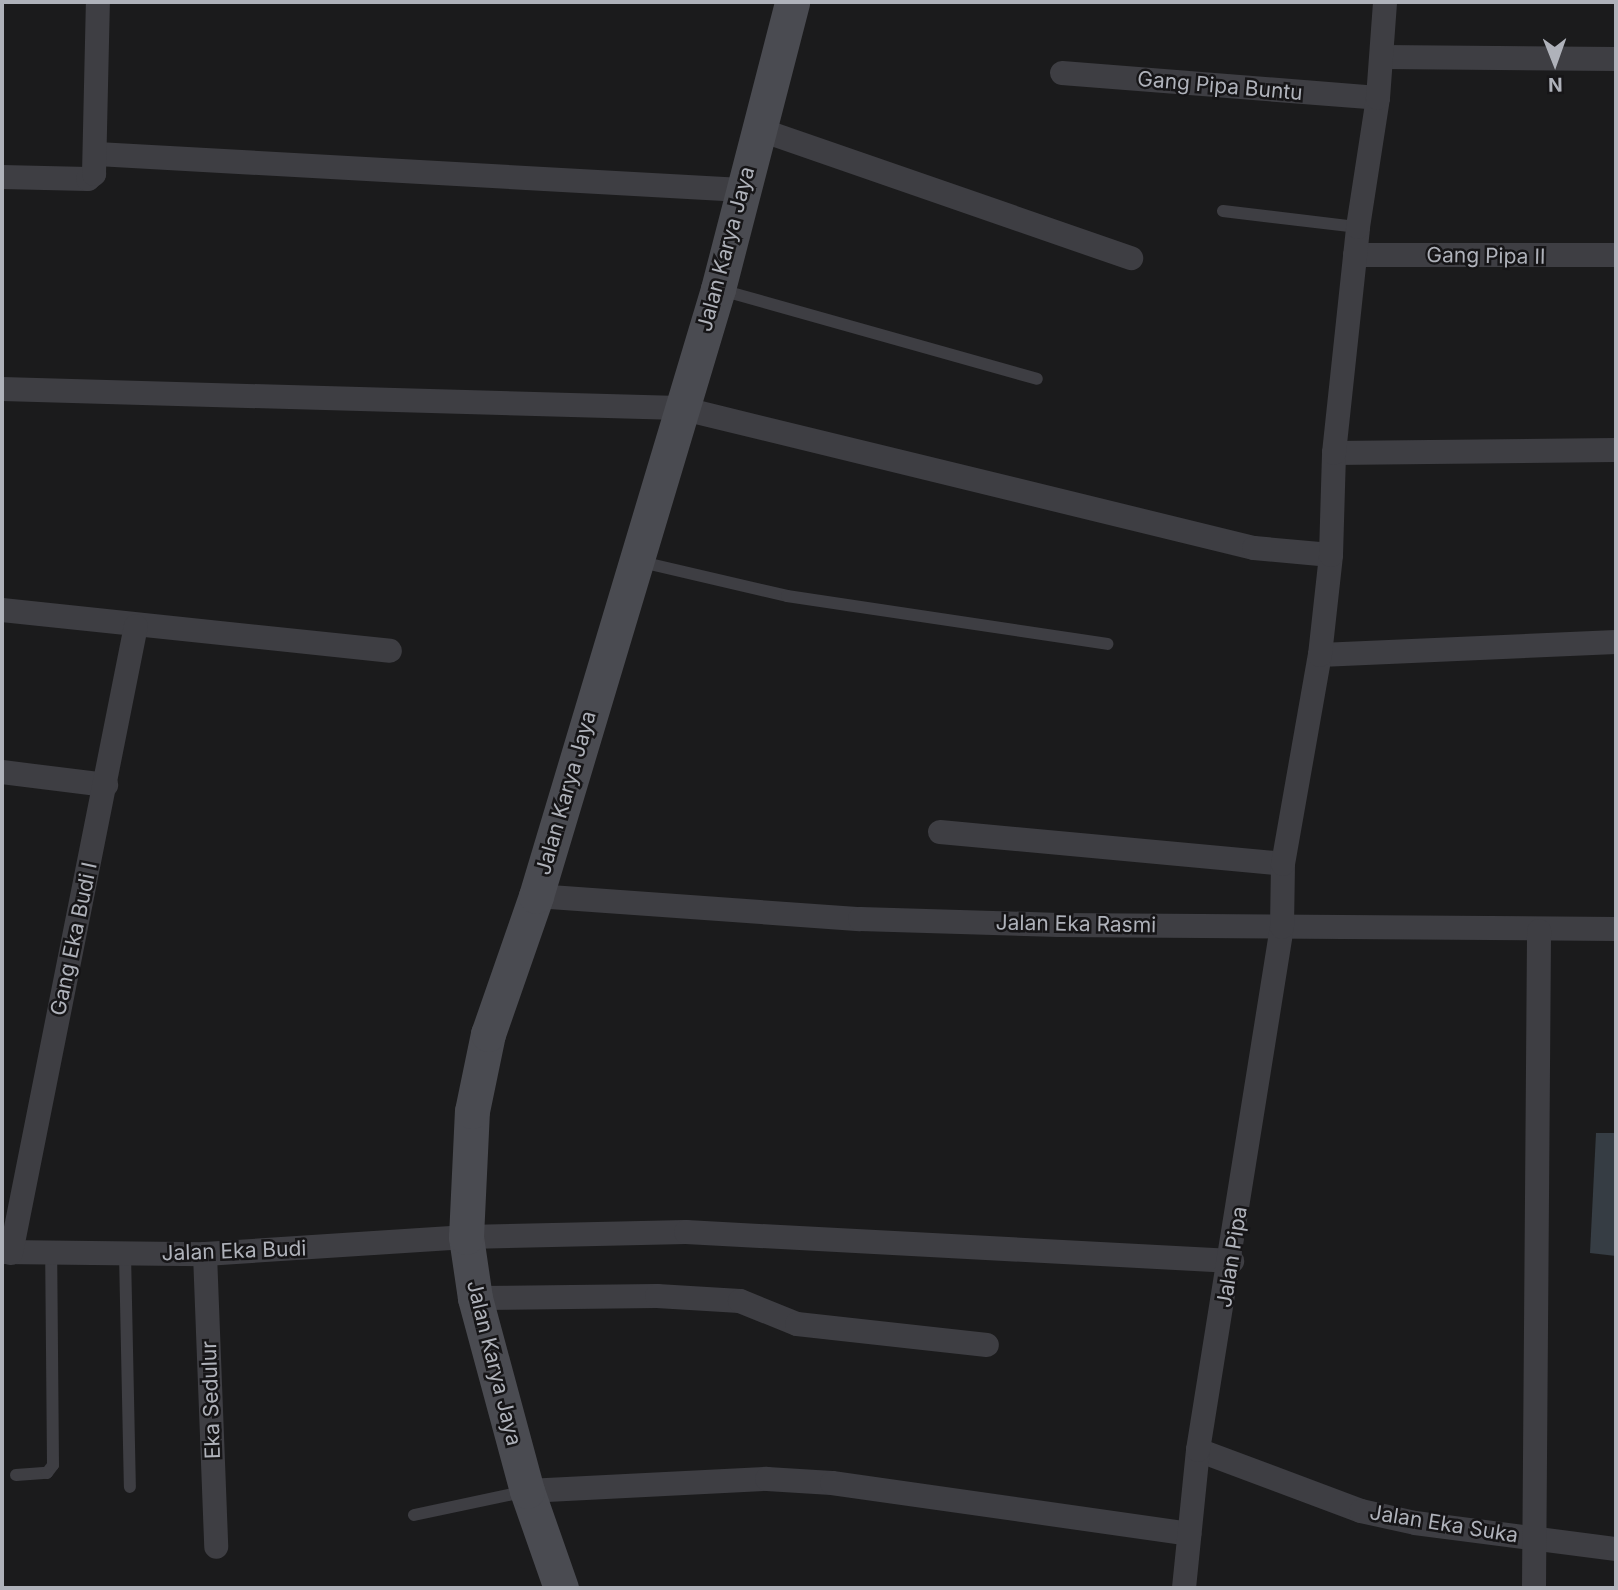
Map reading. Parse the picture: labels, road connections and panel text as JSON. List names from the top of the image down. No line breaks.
{"streets":{"main road":["Jalan Karya Jaya"],"street":["Gang Pipa Buntu","Gang Pipa II","Jalan Eka Rasmi","Gang Eka Budi I","Jalan Eka Budi","Jalan Pipa","Eka Sedulur","Jalan Eka Suka"]},"crossings":[["Gang Pipa Buntu","Jalan Pipa"],["Jalan Karya Jaya","Jalan Eka Rasmi"],["Jalan Karya Jaya","Jalan Eka Budi"],["Gang Pipa II","Jalan Pipa"],["Jalan Eka Rasmi","Jalan Pipa"],["Gang Eka Budi I","Jalan Eka Budi"],["Jalan Eka Budi","Jalan Pipa"],["Jalan Eka Budi","Eka Sedulur"],["Jalan Pipa","Jalan Eka Suka"]],"north":"bottom"}
